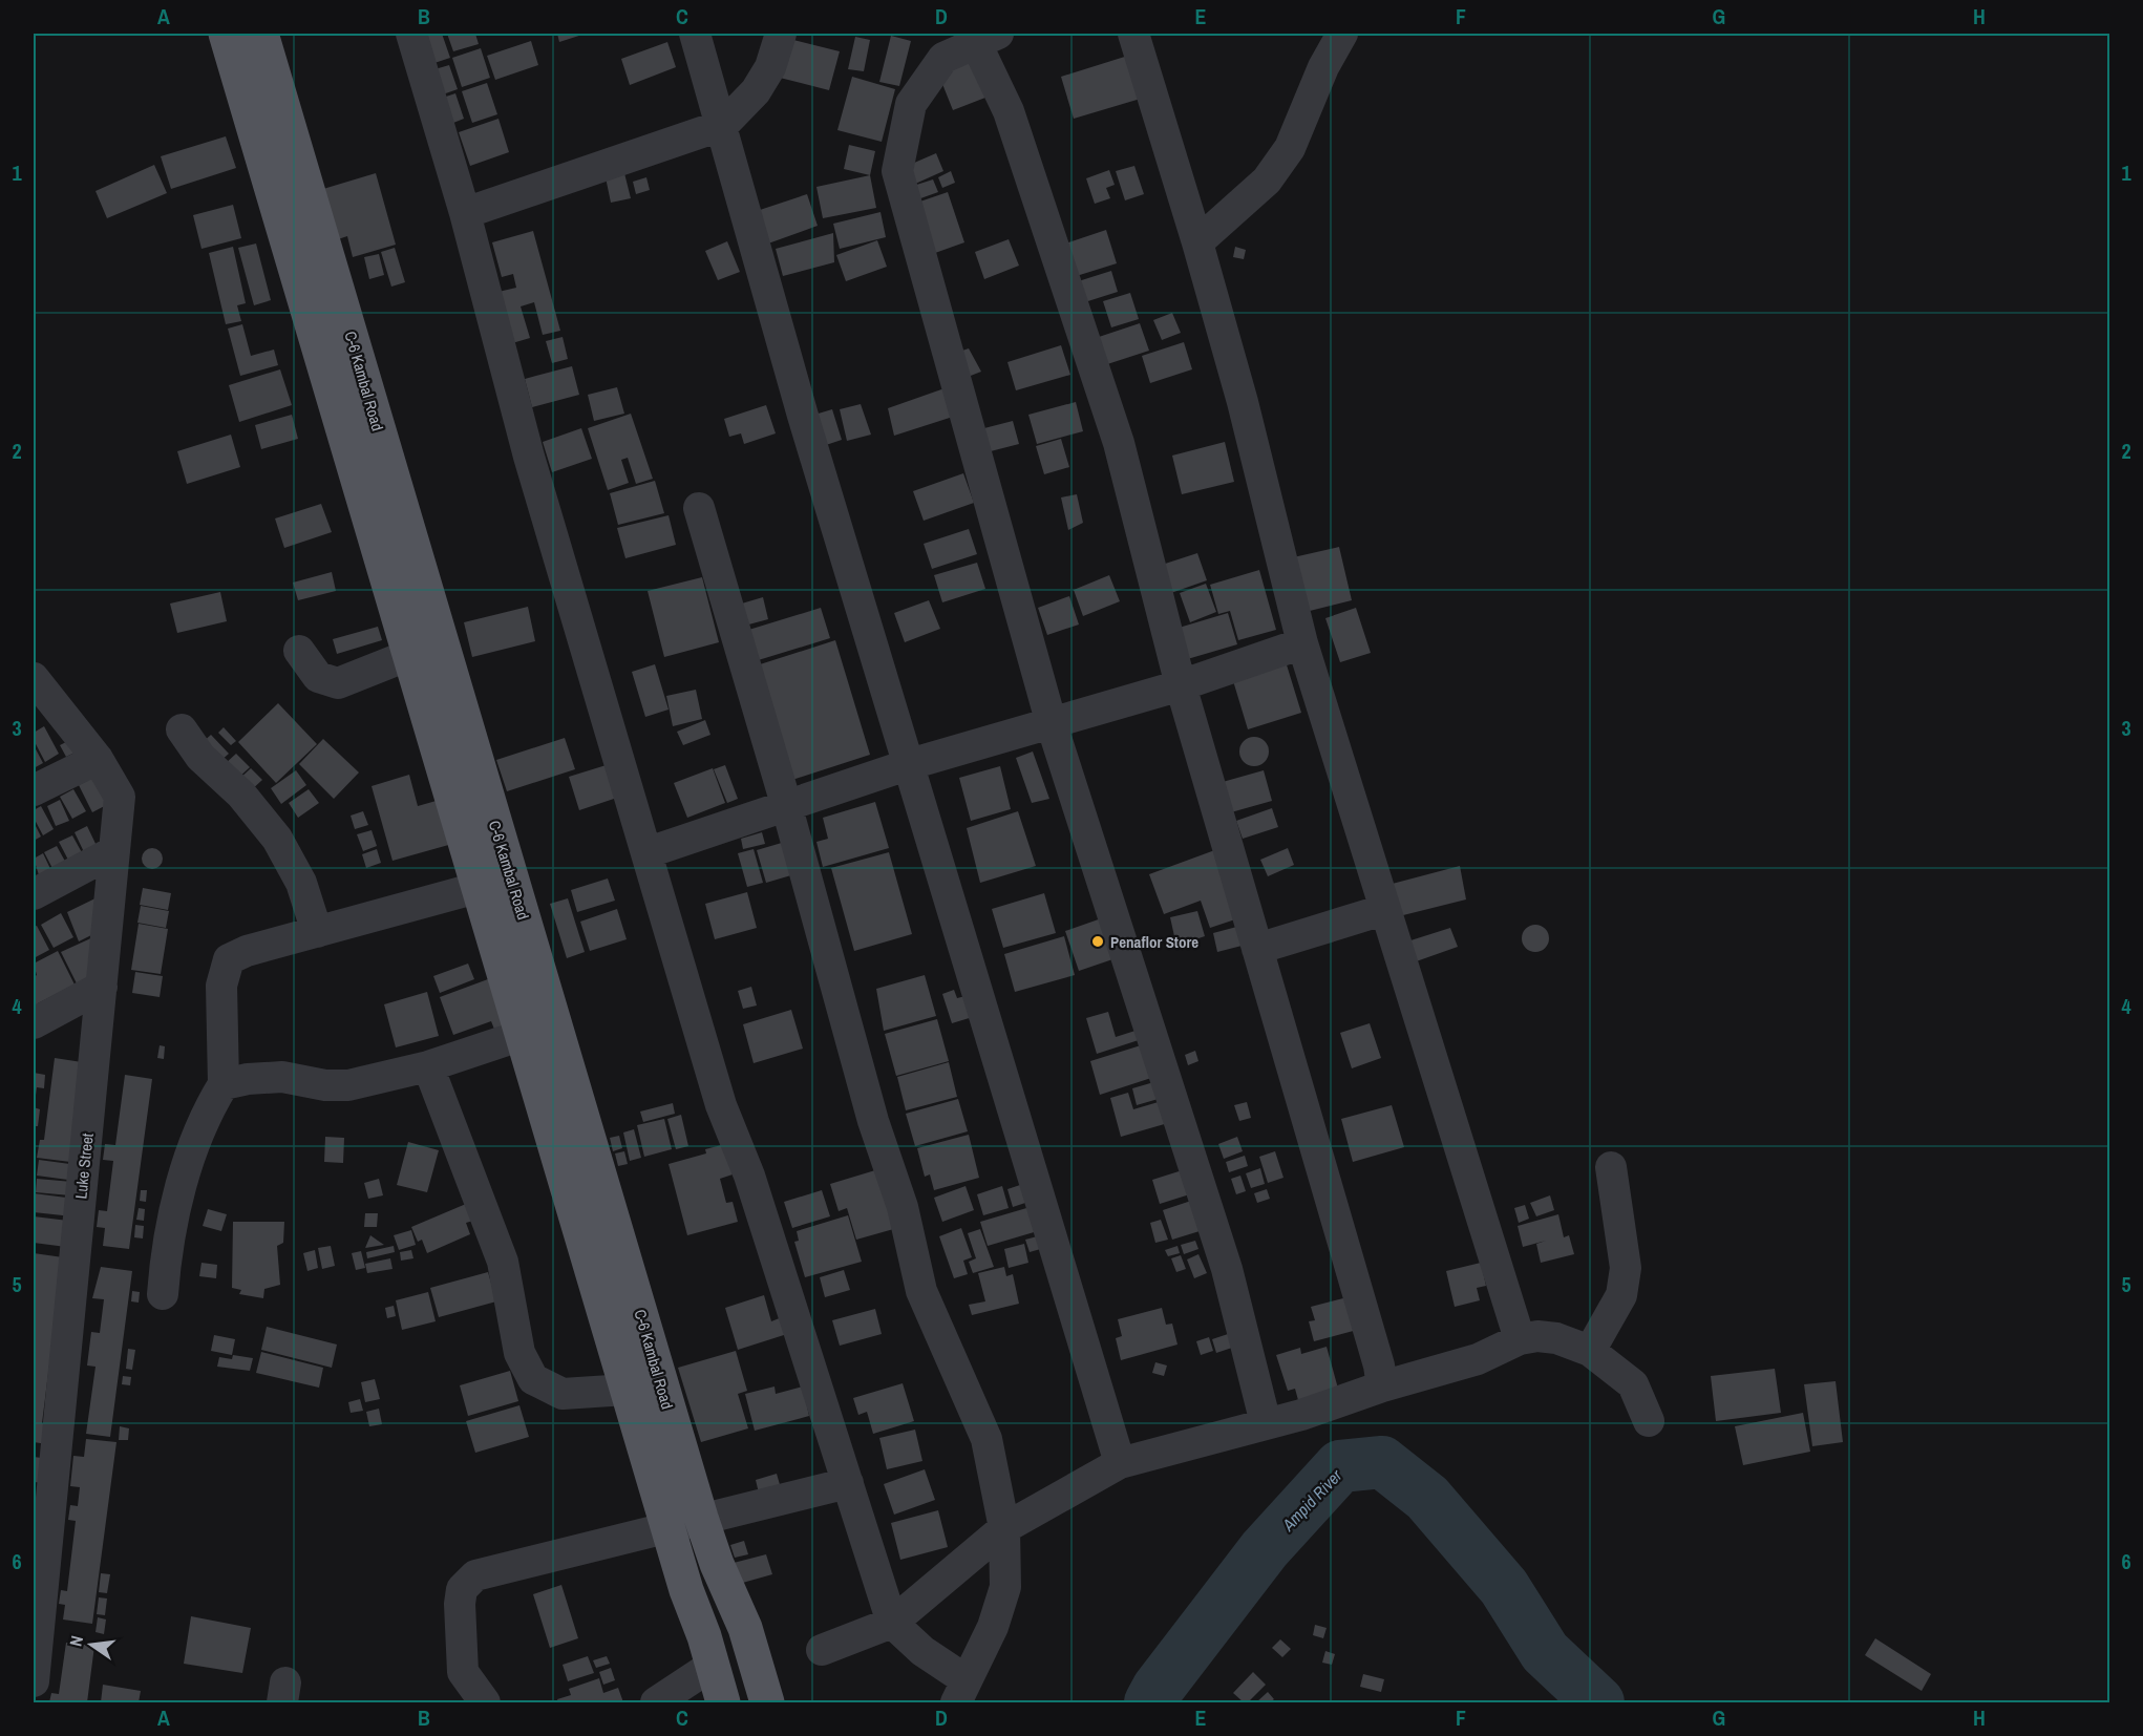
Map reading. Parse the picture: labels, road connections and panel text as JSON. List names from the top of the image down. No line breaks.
{"streets":{"main road":["C-6 Kambal Road"],"street":["Luke Street"]},"water":["Ampid River"],"places":["Penaflor Store"],"north":"left","grid":{"columns":["A","B","C","D","E","F","G","H"],"rows":["1","2","3","4","5","6"]}}
